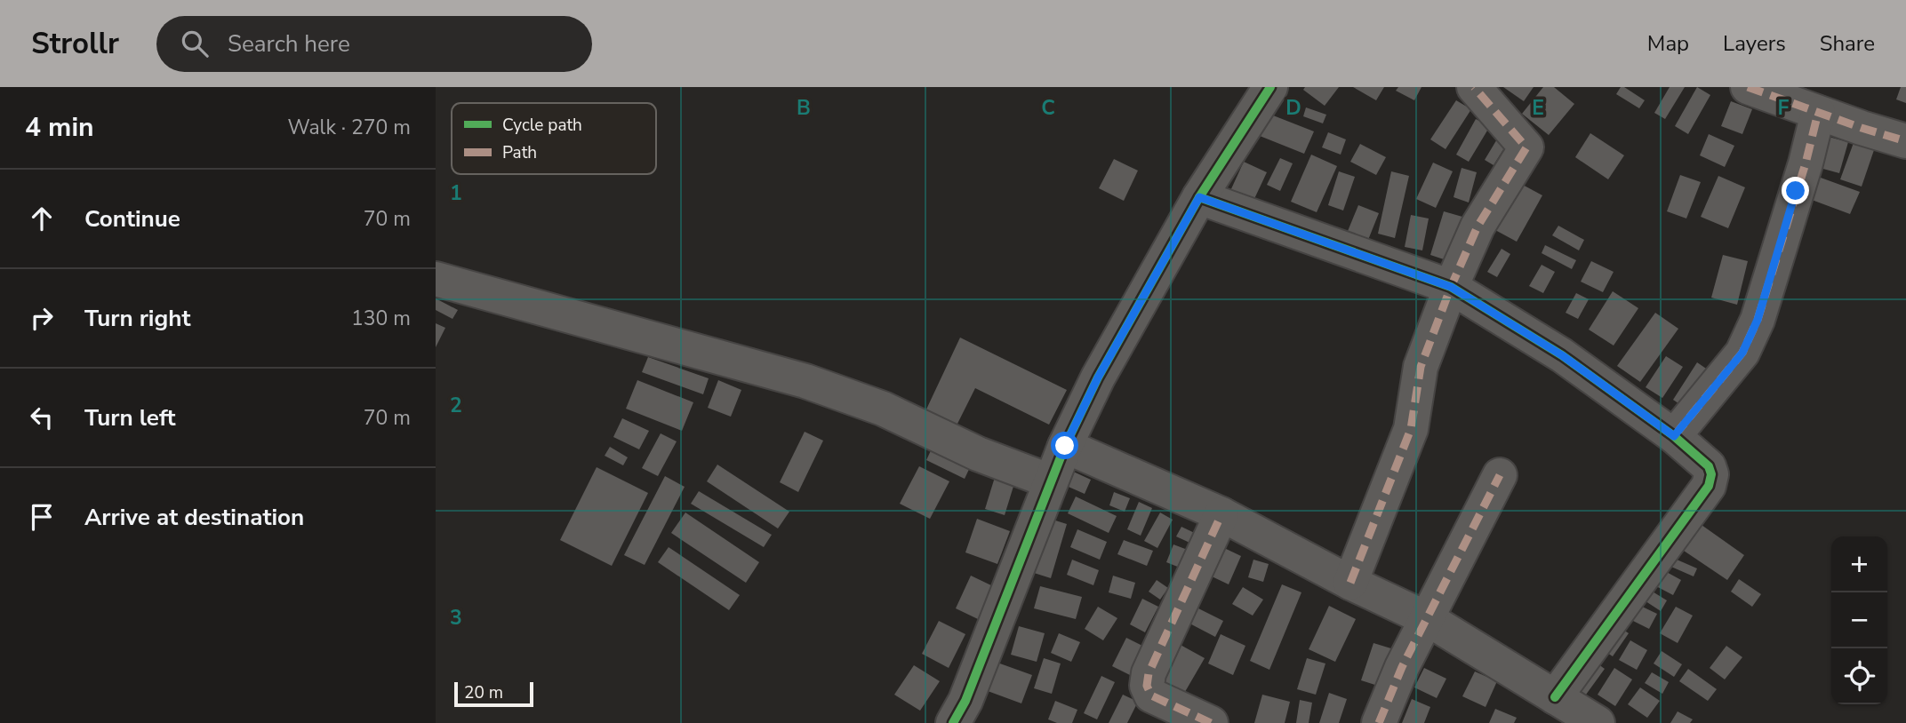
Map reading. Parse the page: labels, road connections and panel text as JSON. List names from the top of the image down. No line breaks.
{"legend":["Cycle path","Path"],"scale_bar":"20 m","page":{"header":"Strollr","search":"Search here","nav":["Map","Layers","Share"],"heading":["4 min","Walk · 270 m"],"list":[["Continue","70 m"],["Turn right","130 m"],["Turn left","70 m"],"Arrive at destination"],"map_buttons":["+","−"],"scale":"20 m"},"grid":{"columns":["B","C","D","E","F"],"rows":["1","2","3"]}}
